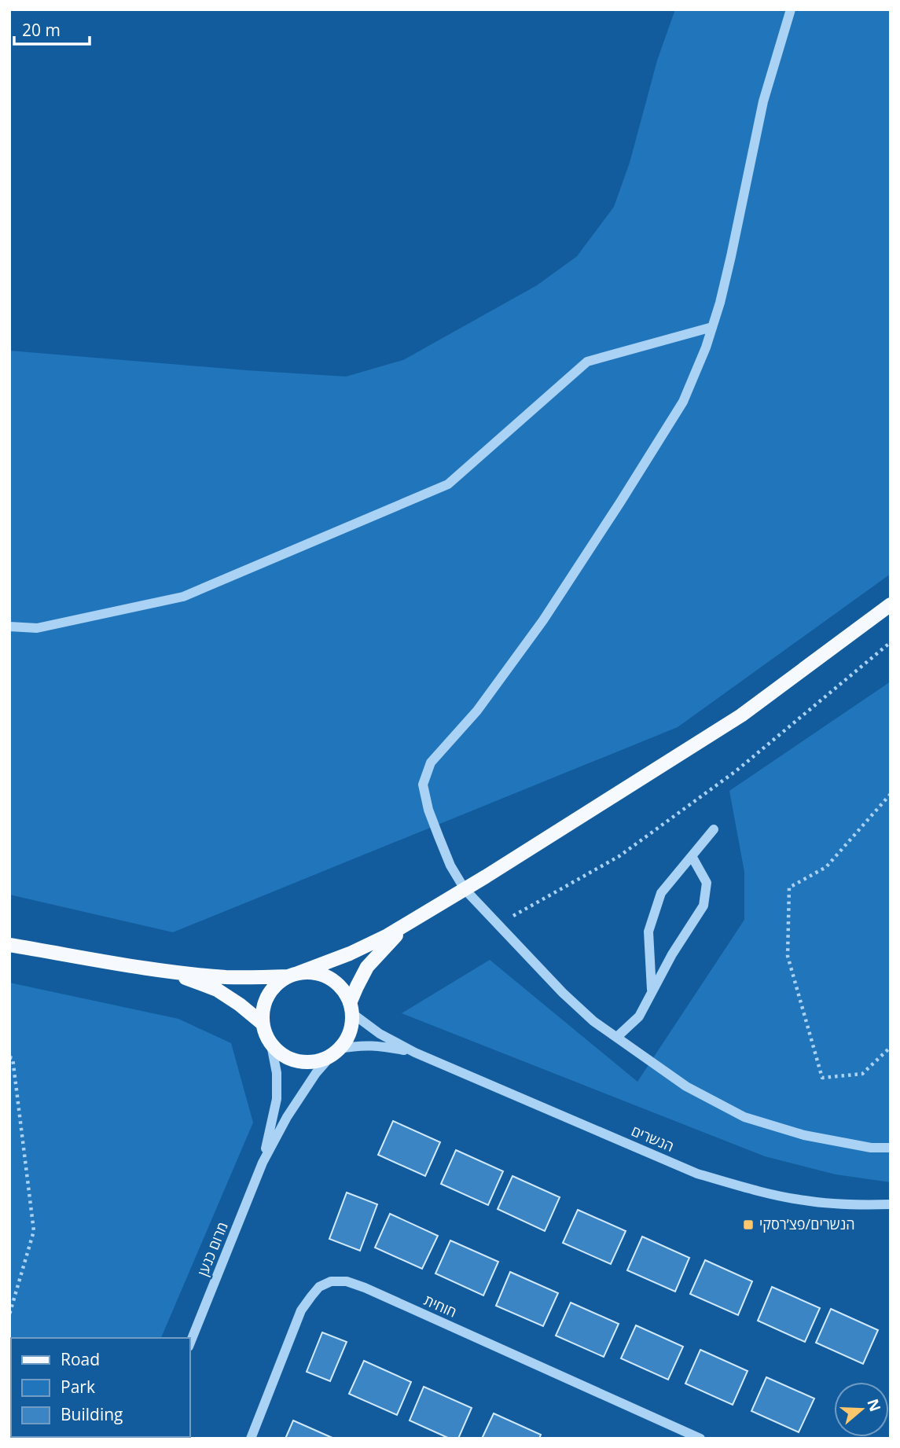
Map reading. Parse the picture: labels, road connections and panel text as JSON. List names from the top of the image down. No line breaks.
{"streets":{"street":["הנשרים","מרום כנען","חוחית"]},"crossings":[["הנשרים","מרום כנען"]],"places":{"transit":["הנשרים/פצ׳רסקי"]},"legend":["Road","Park","Building"],"scale_bar":"20 m","north":"right"}
